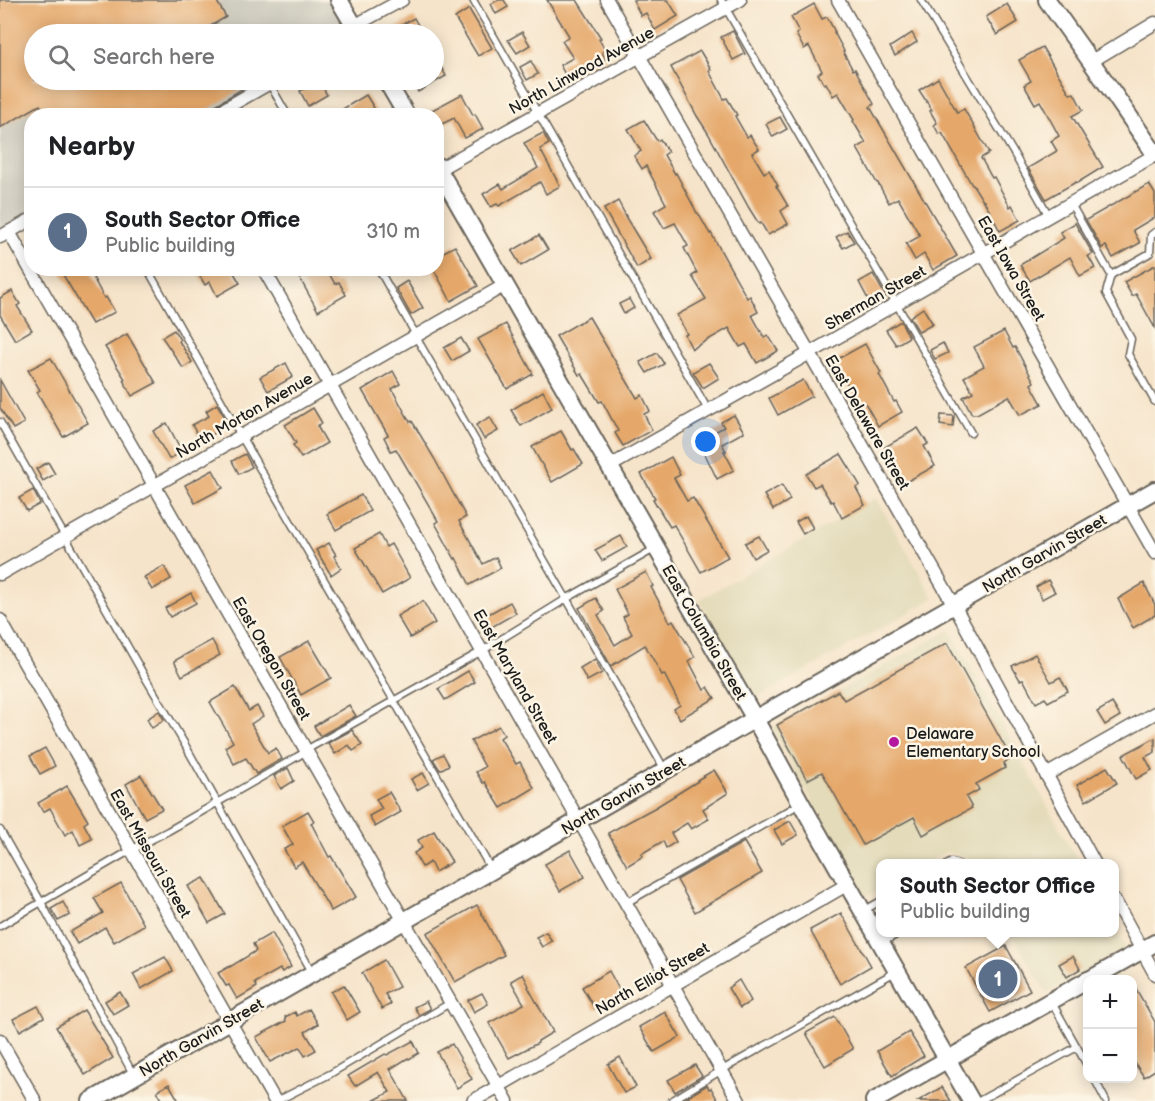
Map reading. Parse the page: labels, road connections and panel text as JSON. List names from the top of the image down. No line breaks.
{"streets":{"main road":["North Garvin Street","East Columbia Street"],"street":["North Linwood Avenue","East Iowa Street","Sherman Street","North Morton Avenue","East Delaware Street","East Oregon Street","East Maryland Street","East Missouri Street","North Elliot Street"]},"crossings":[["North Linwood Avenue","East Delaware Street"],["East Iowa Street","Sherman Street"],["East Iowa Street","North Garvin Street"],["Sherman Street","East Delaware Street"],["Sherman Street","East Columbia Street"],["North Morton Avenue","East Columbia Street"],["North Morton Avenue","East Oregon Street"],["North Morton Avenue","East Maryland Street"],["East Delaware Street","North Garvin Street"],["North Garvin Street","East Columbia Street"],["North Garvin Street","East Oregon Street"],["North Garvin Street","East Maryland Street"],["North Garvin Street","East Missouri Street"],["East Columbia Street","North Elliot Street"],["East Oregon Street","North Elliot Street"],["East Maryland Street","North Elliot Street"]],"places":["Delaware Elementary School"],"page":{"search":"Search here","heading":"Nearby","list":[{"mark":"1","name":"South Sector Office","note":"Public building","value":"310 m"}],"popup":["South Sector Office","Public building"],"pins":"1","map_buttons":["+","−"]}}
